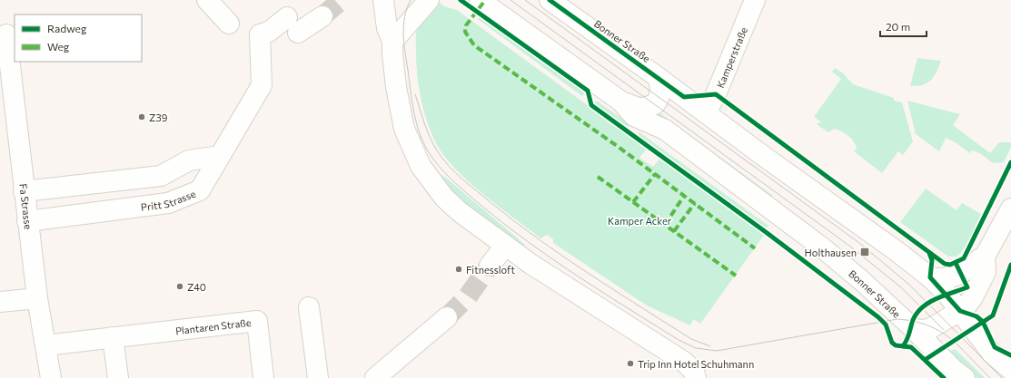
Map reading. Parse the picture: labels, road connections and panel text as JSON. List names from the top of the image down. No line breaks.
{"streets":{"main road":["Bonner Straße","Kamperstraße","Pritt Strasse","Fa Strasse","Plantaren Straße"]},"crossings":[["Bonner Straße","Kamperstraße"],["Pritt Strasse","Fa Strasse"],["Fa Strasse","Plantaren Straße"]],"parks":["Kamper Acker"],"places":{"other":["Z39","Fitnessloft","Z40","Trip Inn Hotel Schuhmann"],"transit":["Holthausen"]},"legend":["Radweg","Weg"],"scale_bar":"20 m"}
